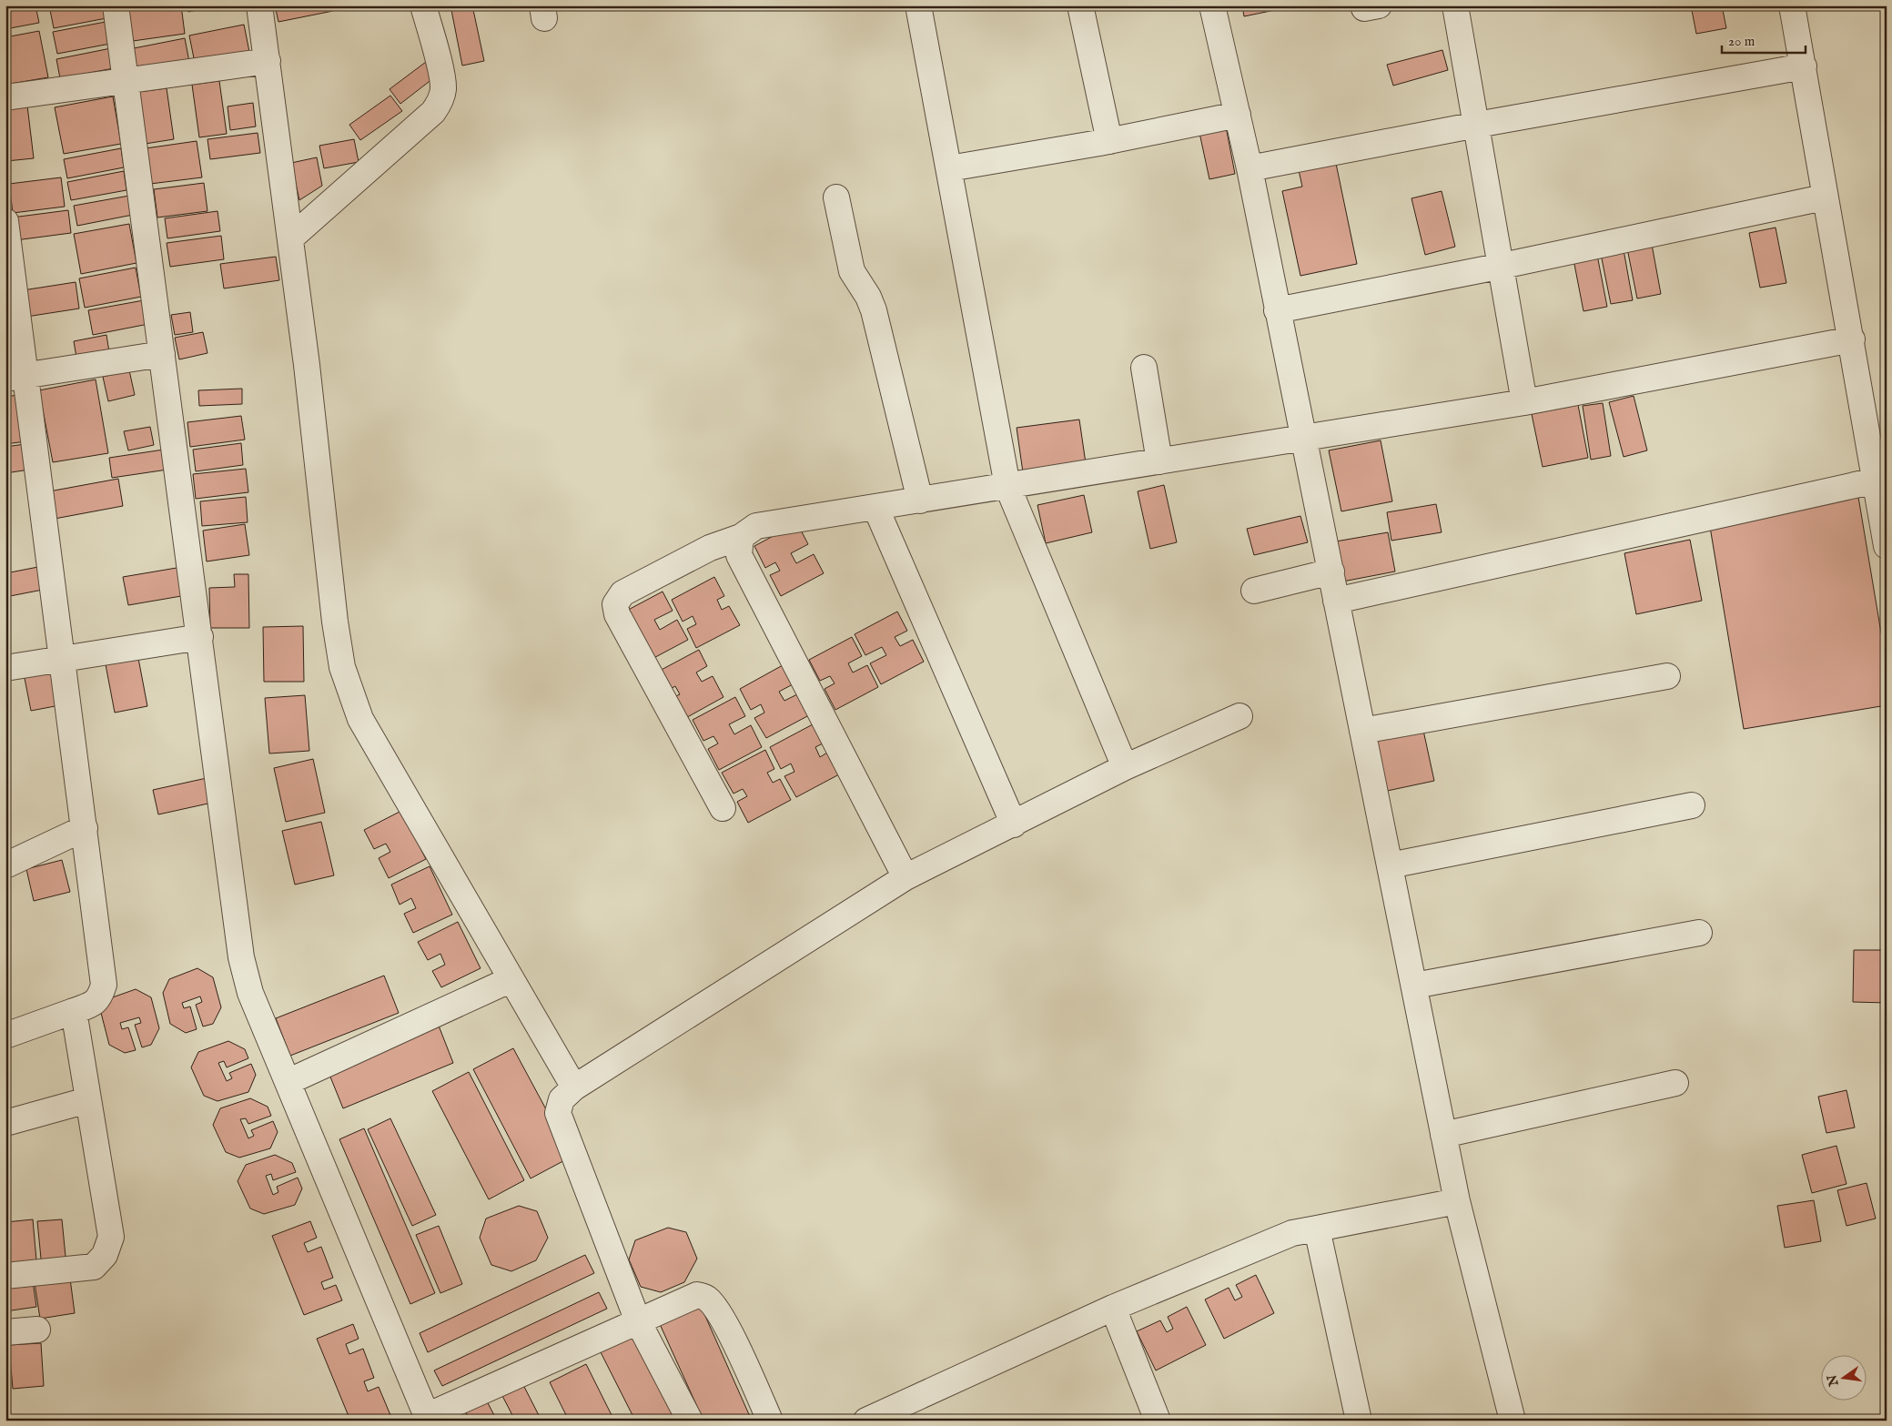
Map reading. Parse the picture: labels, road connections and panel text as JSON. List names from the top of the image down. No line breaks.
{"scale_bar":"20 m","north":"left"}
